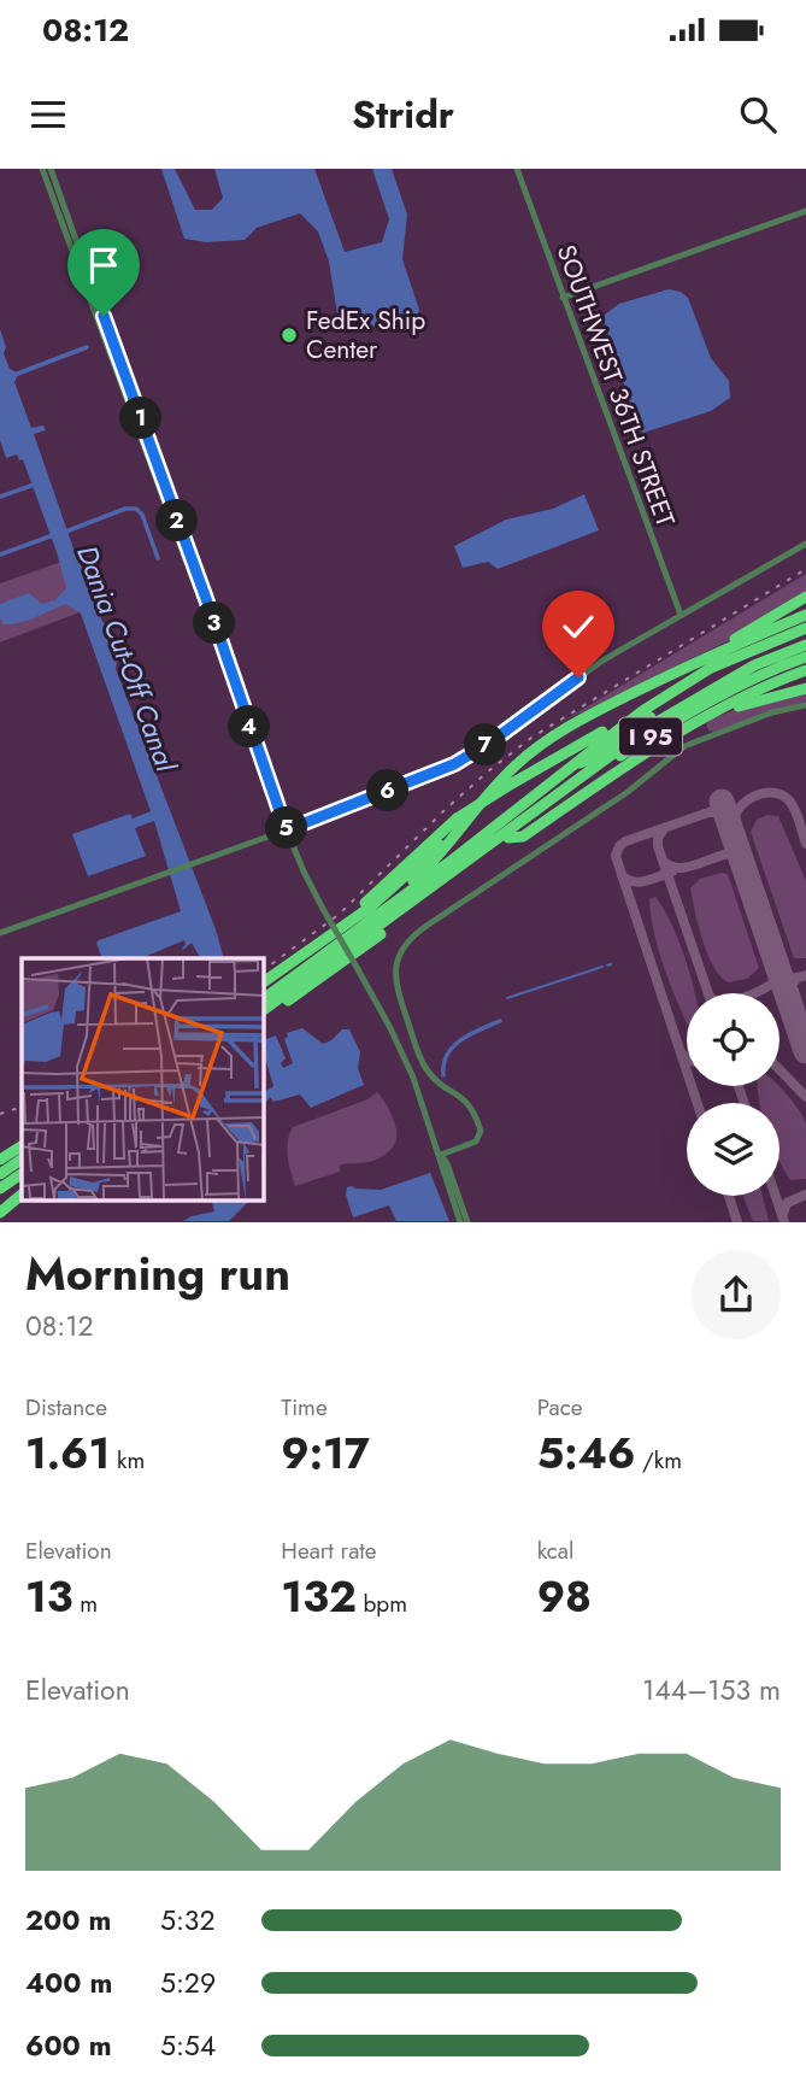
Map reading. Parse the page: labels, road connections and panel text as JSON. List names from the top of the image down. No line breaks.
{"streets":{"highway":["I 95"],"street":["SOUTHWEST 36TH STREET"]},"water":["Dania Cut-Off Canal"],"places":["FedEx Ship Center"],"page":{"status":"08:12","header":"Stridr","pins":["1","2","3","4","7","6","5"],"heading":["Morning run","08:12"],"stats":[["Distance","1.61 km"],["Time","9:17"],["Pace","5:46 /km"],["Elevation","13 m"],["Heart rate","132 bpm"],["kcal","98"]],"chart":["Elevation","144–153 m"],"list":[{"name":"200 m","note":"5:32"},{"name":"400 m","note":"5:29"},{"name":"600 m","note":"5:54"}]}}
